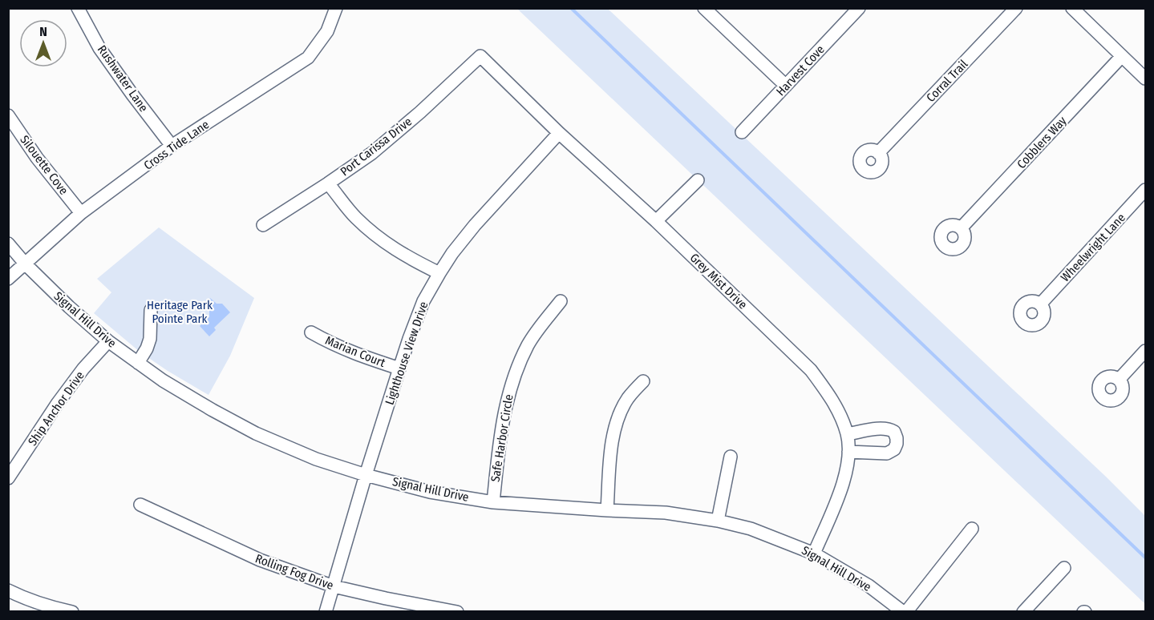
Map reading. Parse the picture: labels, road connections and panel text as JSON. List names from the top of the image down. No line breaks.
{"streets":{"street":["Harvest Cove","Rushwater Lane","Corral Trail","Cobblers Way","Cross Tide Lane","Port Carissa Drive","Silouette Cove","Wheelwright Lane","Grey Mist Drive","Signal Hill Drive","Marian Court","Lighthouse View Drive","Ship Anchor Drive","Safe Harbor Circle","Rolling Fog Drive"]},"crossings":[["Rushwater Lane","Cross Tide Lane"],["Cross Tide Lane","Silouette Cove"],["Cross Tide Lane","Signal Hill Drive"],["Port Carissa Drive","Grey Mist Drive"],["Grey Mist Drive","Signal Hill Drive"],["Grey Mist Drive","Lighthouse View Drive"],["Signal Hill Drive","Lighthouse View Drive"],["Signal Hill Drive","Ship Anchor Drive"],["Signal Hill Drive","Safe Harbor Circle"],["Marian Court","Lighthouse View Drive"],["Lighthouse View Drive","Rolling Fog Drive"]],"parks":["Heritage Park Pointe Park"],"north":"top"}
